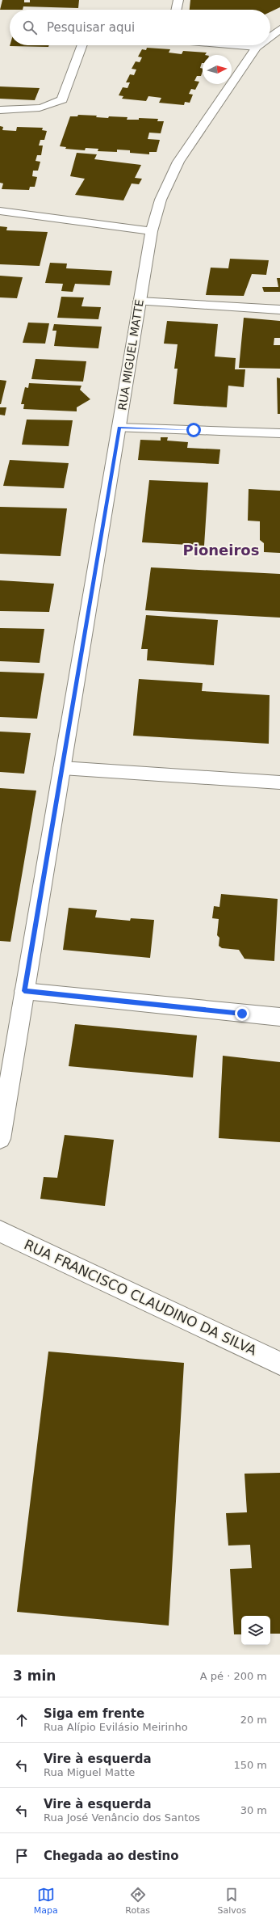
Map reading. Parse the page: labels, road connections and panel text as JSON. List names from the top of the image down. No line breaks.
{"streets":{"main road":["RUA MIGUEL MATTE","RUA FRANCISCO CLAUDINO DA SILVA"]},"districts":["Pioneiros"],"north":"right","page":{"search":"Pesquisar aqui","heading":["3 min","A pé · 200 m"],"list":[["Siga em frente","Rua Alípio Evilásio Meirinho","20 m"],["Vire à esquerda","Rua Miguel Matte","150 m"],["Vire à esquerda","Rua José Venâncio dos Santos","30 m"],"Chegada ao destino"],"nav":["Mapa","Rotas","Salvos"]}}
